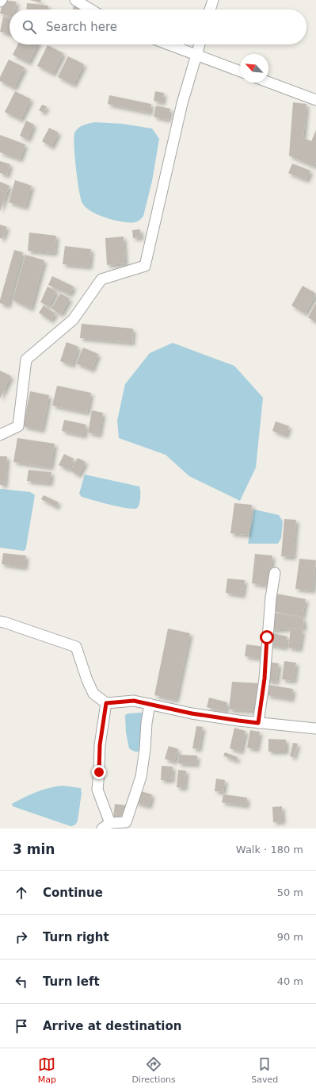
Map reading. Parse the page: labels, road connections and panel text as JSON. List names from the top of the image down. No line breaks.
{"north":"top left","page":{"search":"Search here","heading":["3 min","Walk · 180 m"],"list":[["Continue","50 m"],["Turn right","90 m"],["Turn left","40 m"],"Arrive at destination"],"nav":["Map","Directions","Saved"]}}
